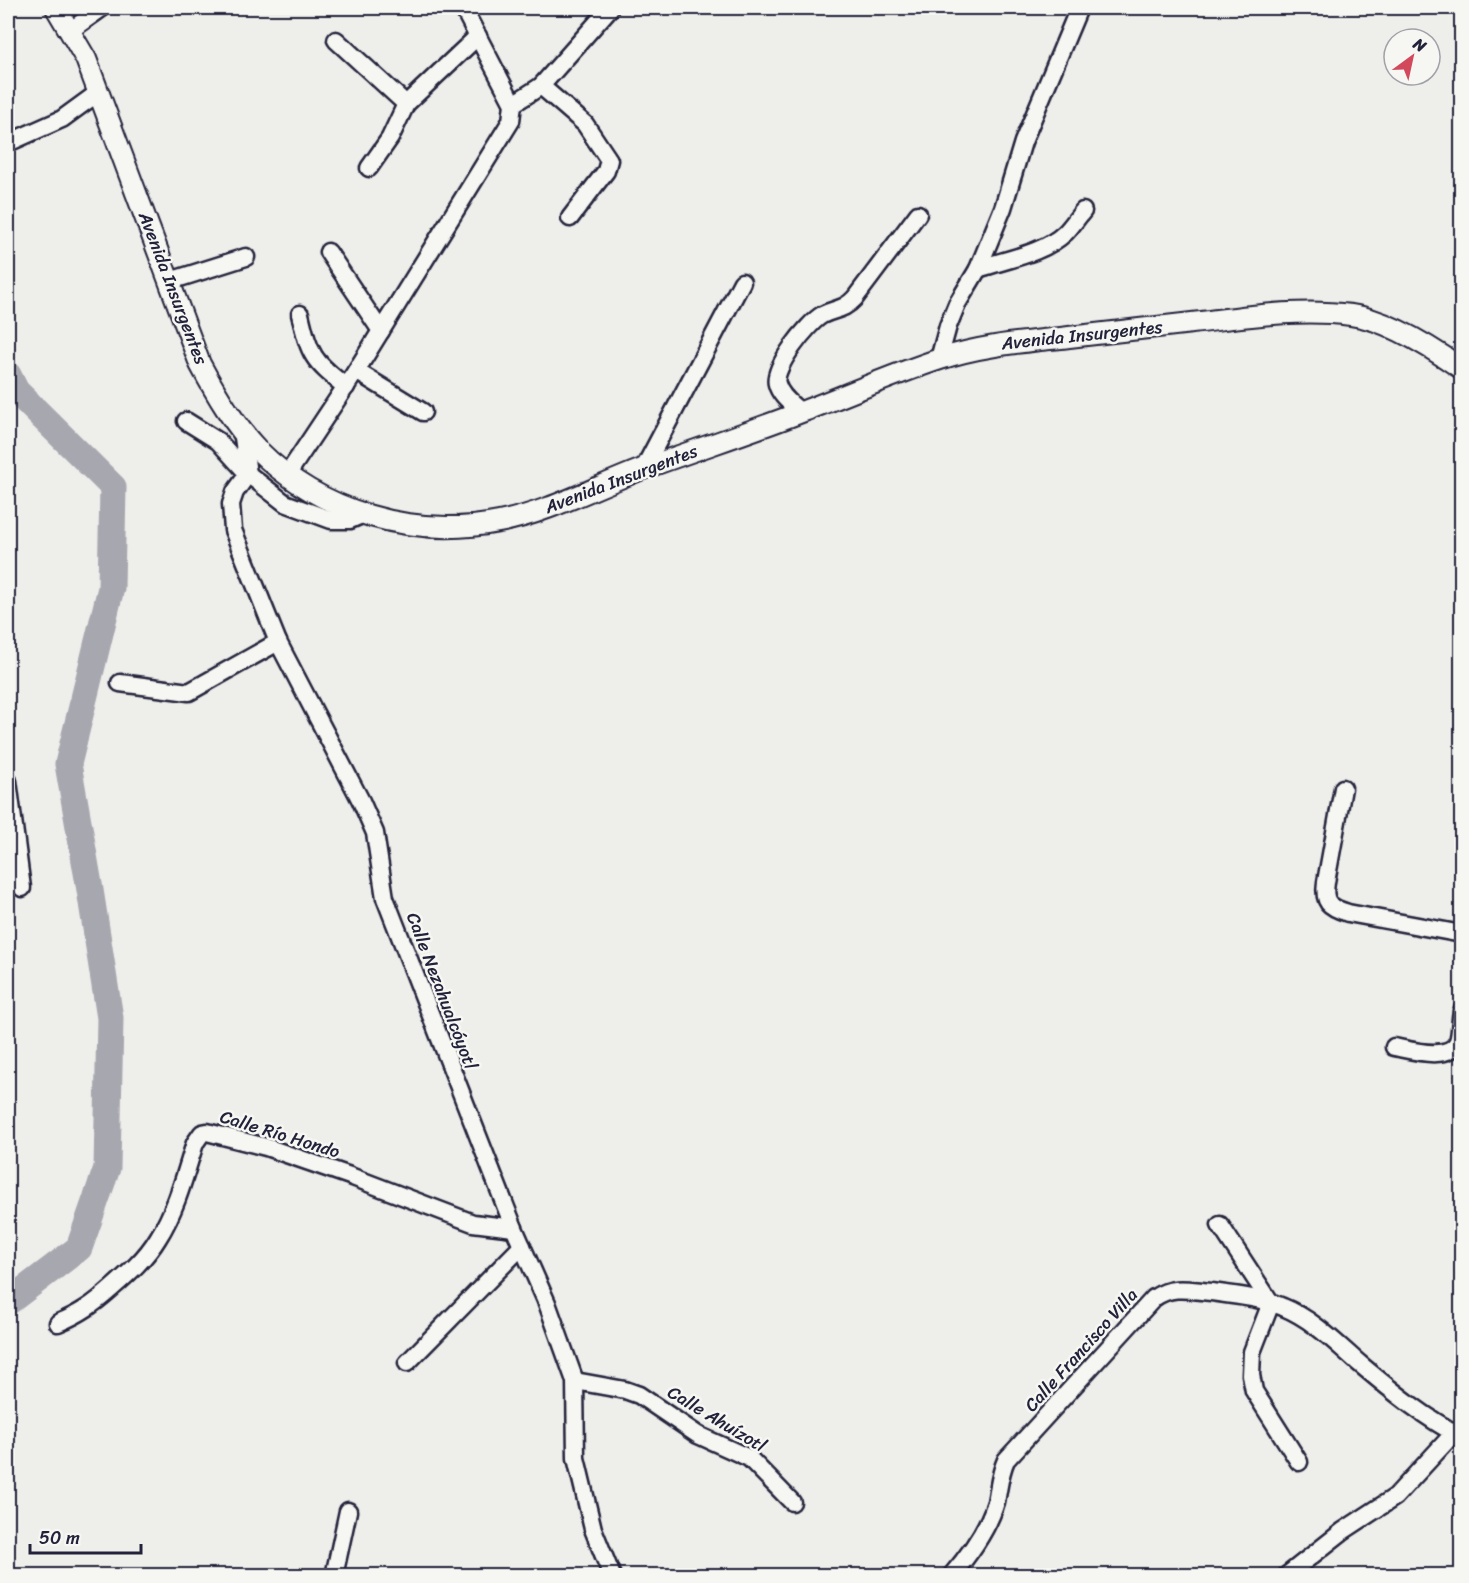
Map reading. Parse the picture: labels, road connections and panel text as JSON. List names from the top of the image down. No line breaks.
{"streets":{"main road":["Avenida Insurgentes"],"street":["Calle Nezahualcóyotl","Calle Río Hondo","Calle Francisco Villa","Calle Ahuízotl"]},"crossings":[["Calle Nezahualcóyotl","Calle Río Hondo"],["Calle Nezahualcóyotl","Calle Ahuízotl"]],"scale_bar":"50 m","north":"top right"}
